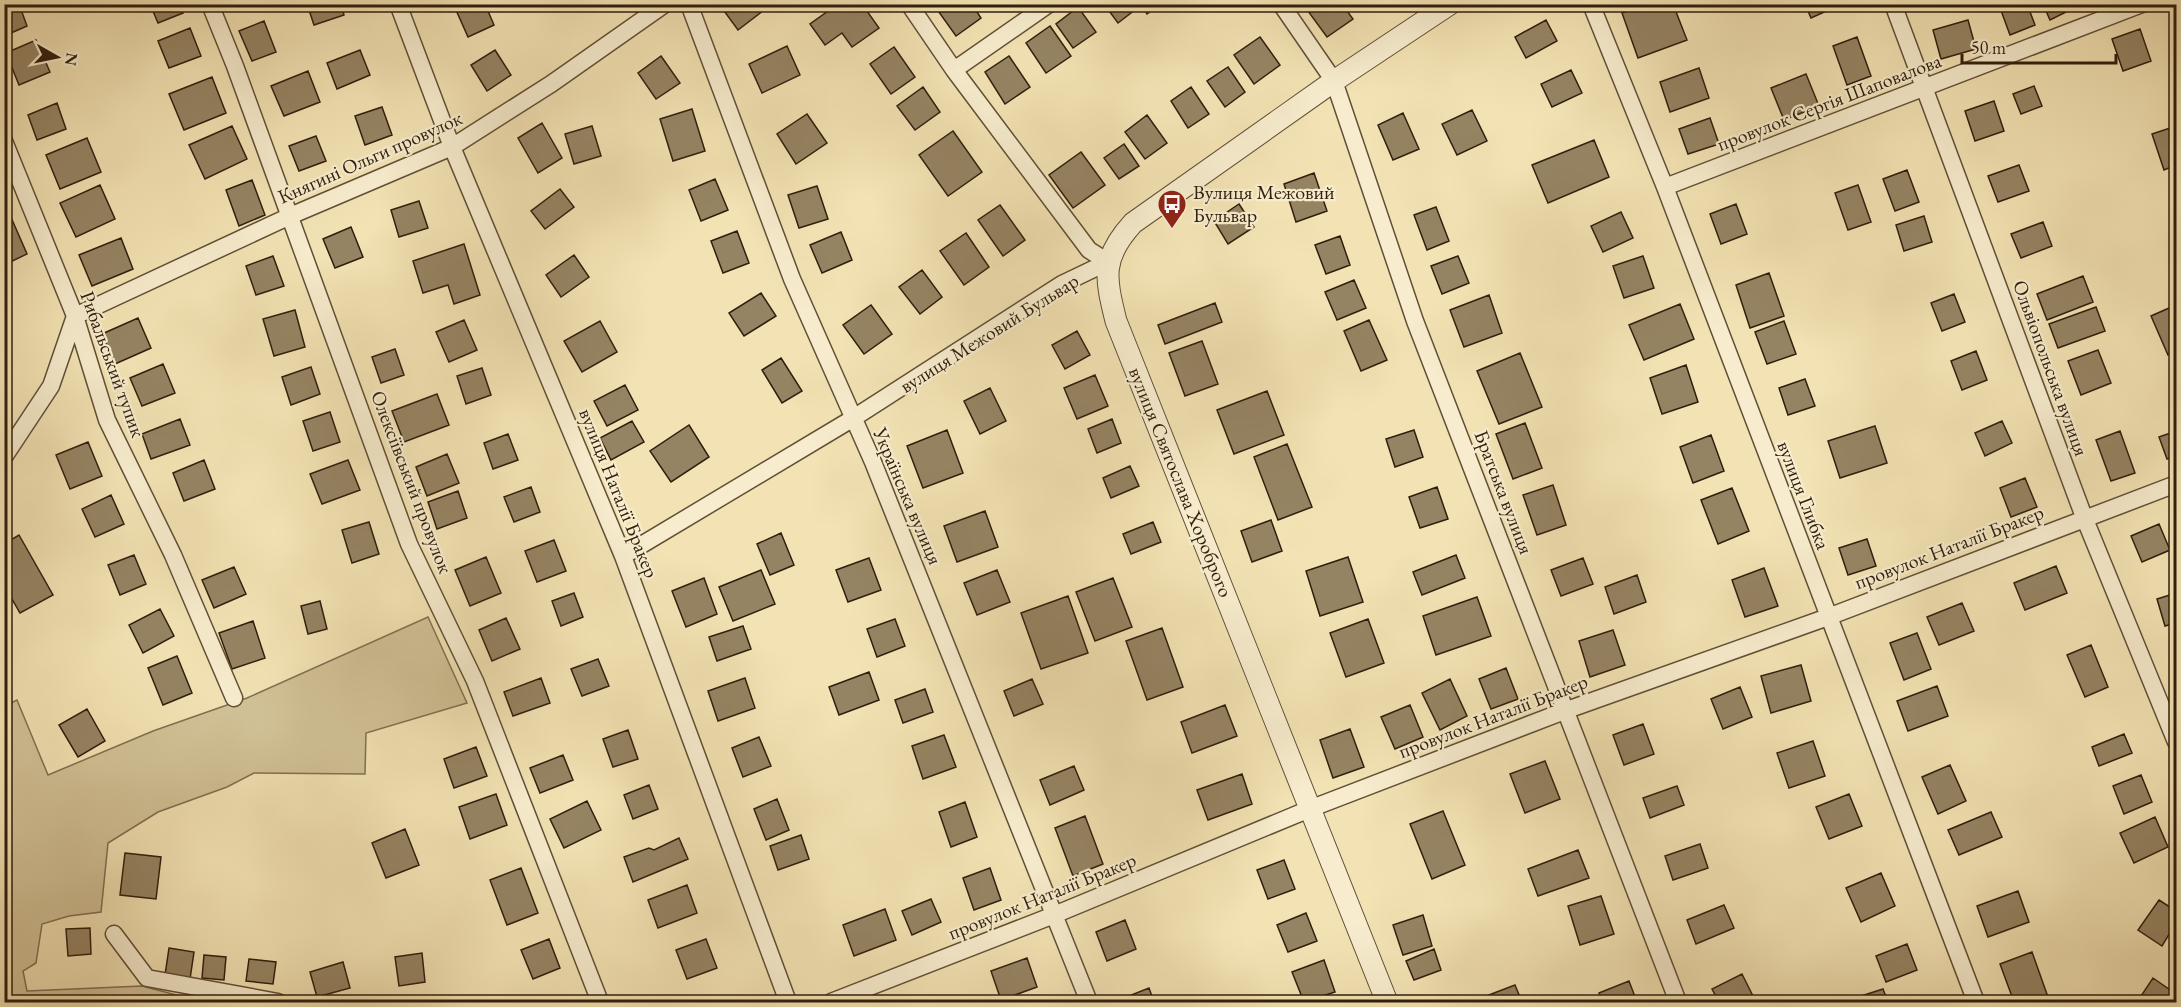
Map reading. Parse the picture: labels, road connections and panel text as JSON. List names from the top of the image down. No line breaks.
{"streets":{"street":["провулок Сергія Шаповалова","Княгині Ольги провулок","вулиця Межовий Бульвар","Рибальський тупик","Ольвіопольська вулиця","Олексіївський провулок","вулиця Святослава Хороброго","Братська вулиця","вулиця Наталії Бракер","вулиця Глибка","Українська вулиця","провулок Наталії Бракер"]},"crossings":[["провулок Сергія Шаповалова","Ольвіопольська вулиця"],["провулок Сергія Шаповалова","вулиця Глибка"],["Княгині Ольги провулок","Рибальський тупик"],["Княгині Ольги провулок","Олексіївський провулок"],["Княгині Ольги провулок","вулиця Наталії Бракер"],["вулиця Межовий Бульвар","вулиця Святослава Хороброго"],["вулиця Межовий Бульвар","вулиця Наталії Бракер"],["вулиця Межовий Бульвар","Українська вулиця"],["Ольвіопольська вулиця","провулок Наталії Бракер"],["вулиця Святослава Хороброго","провулок Наталії Бракер"],["Братська вулиця","провулок Наталії Бракер"],["вулиця Глибка","провулок Наталії Бракер"],["Українська вулиця","провулок Наталії Бракер"]],"places":{"bus stop":["Вулиця Межовий Бульвар"]},"scale_bar":"50 m","north":"right"}
